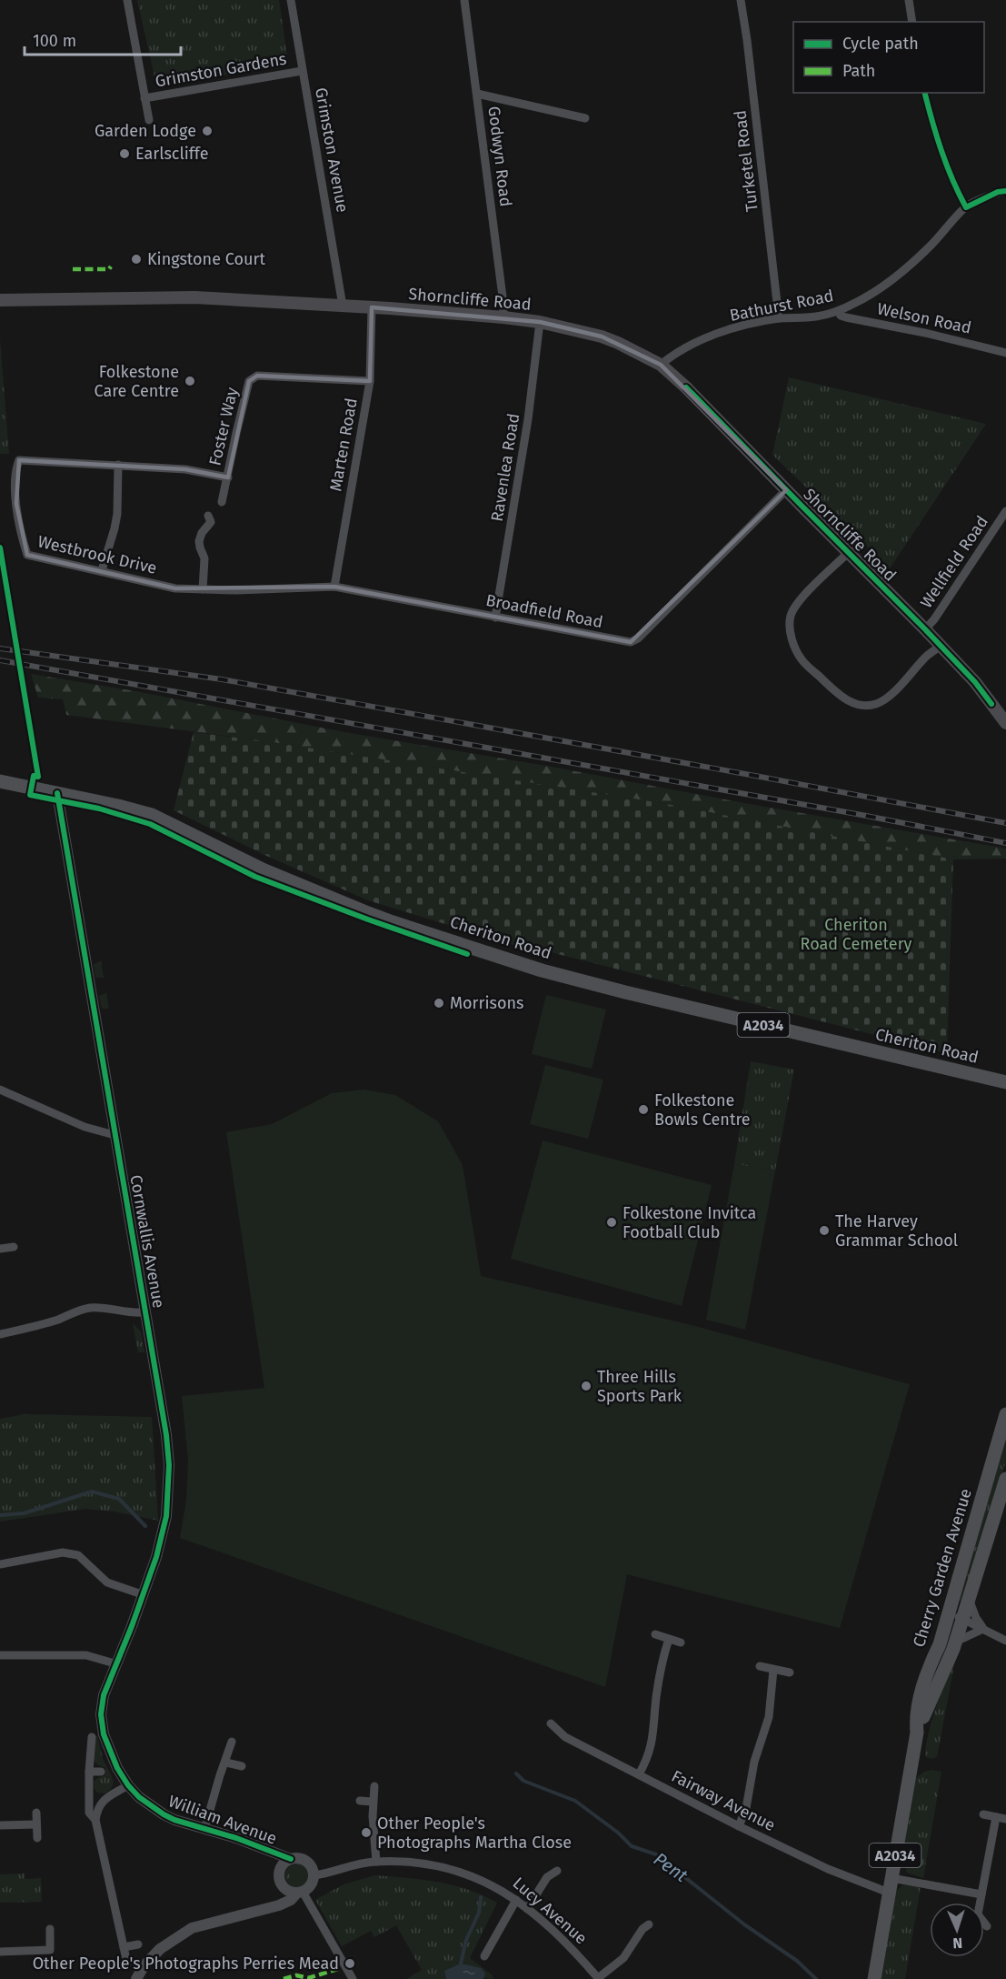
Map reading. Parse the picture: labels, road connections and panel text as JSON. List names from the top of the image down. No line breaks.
{"streets":{"main road":["Shorncliffe Road","Cheriton Road","A2034","Cherry Garden Avenue"],"street":["Grimston Gardens","Grimston Avenue","Godwyn Road","Turketel Road","Bathurst Road","Welson Road","Foster Way","Marten Road","Ravenlea Road","Westbrook Drive","Wellfield Road","Broadfield Road","Cornwallis Avenue","Fairway Avenue","William Avenue","Lucy Avenue"]},"crossings":[["Grimston Gardens","Grimston Avenue"],["Grimston Avenue","Shorncliffe Road"],["Godwyn Road","Shorncliffe Road"],["Turketel Road","Bathurst Road"],["Shorncliffe Road","Bathurst Road"],["Shorncliffe Road","Marten Road"],["Shorncliffe Road","Ravenlea Road"],["Shorncliffe Road","Wellfield Road"],["Shorncliffe Road","Broadfield Road"],["Bathurst Road","Welson Road"],["Foster Way","Marten Road"],["Foster Way","Westbrook Drive"],["Marten Road","Broadfield Road"],["Ravenlea Road","Broadfield Road"],["Westbrook Drive","Broadfield Road"],["Cheriton Road","Cornwallis Avenue"],["Cornwallis Avenue","William Avenue"],["Cherry Garden Avenue","Fairway Avenue"],["William Avenue","Lucy Avenue"]],"water":["Pent"],"parks":["Cheriton Road Cemetery"],"places":["Garden Lodge","Earlscliffe","Kingstone Court","Folkestone Care Centre","Morrisons","Folkestone Bowls Centre","Folkestone Invitca Football Club","The Harvey Grammar School","Three Hills Sports Park","Other People's Photographs Martha Close","Other People's Photographs Perries Mead"],"legend":["Cycle path","Path"],"scale_bar":"100 m","north":"bottom"}
